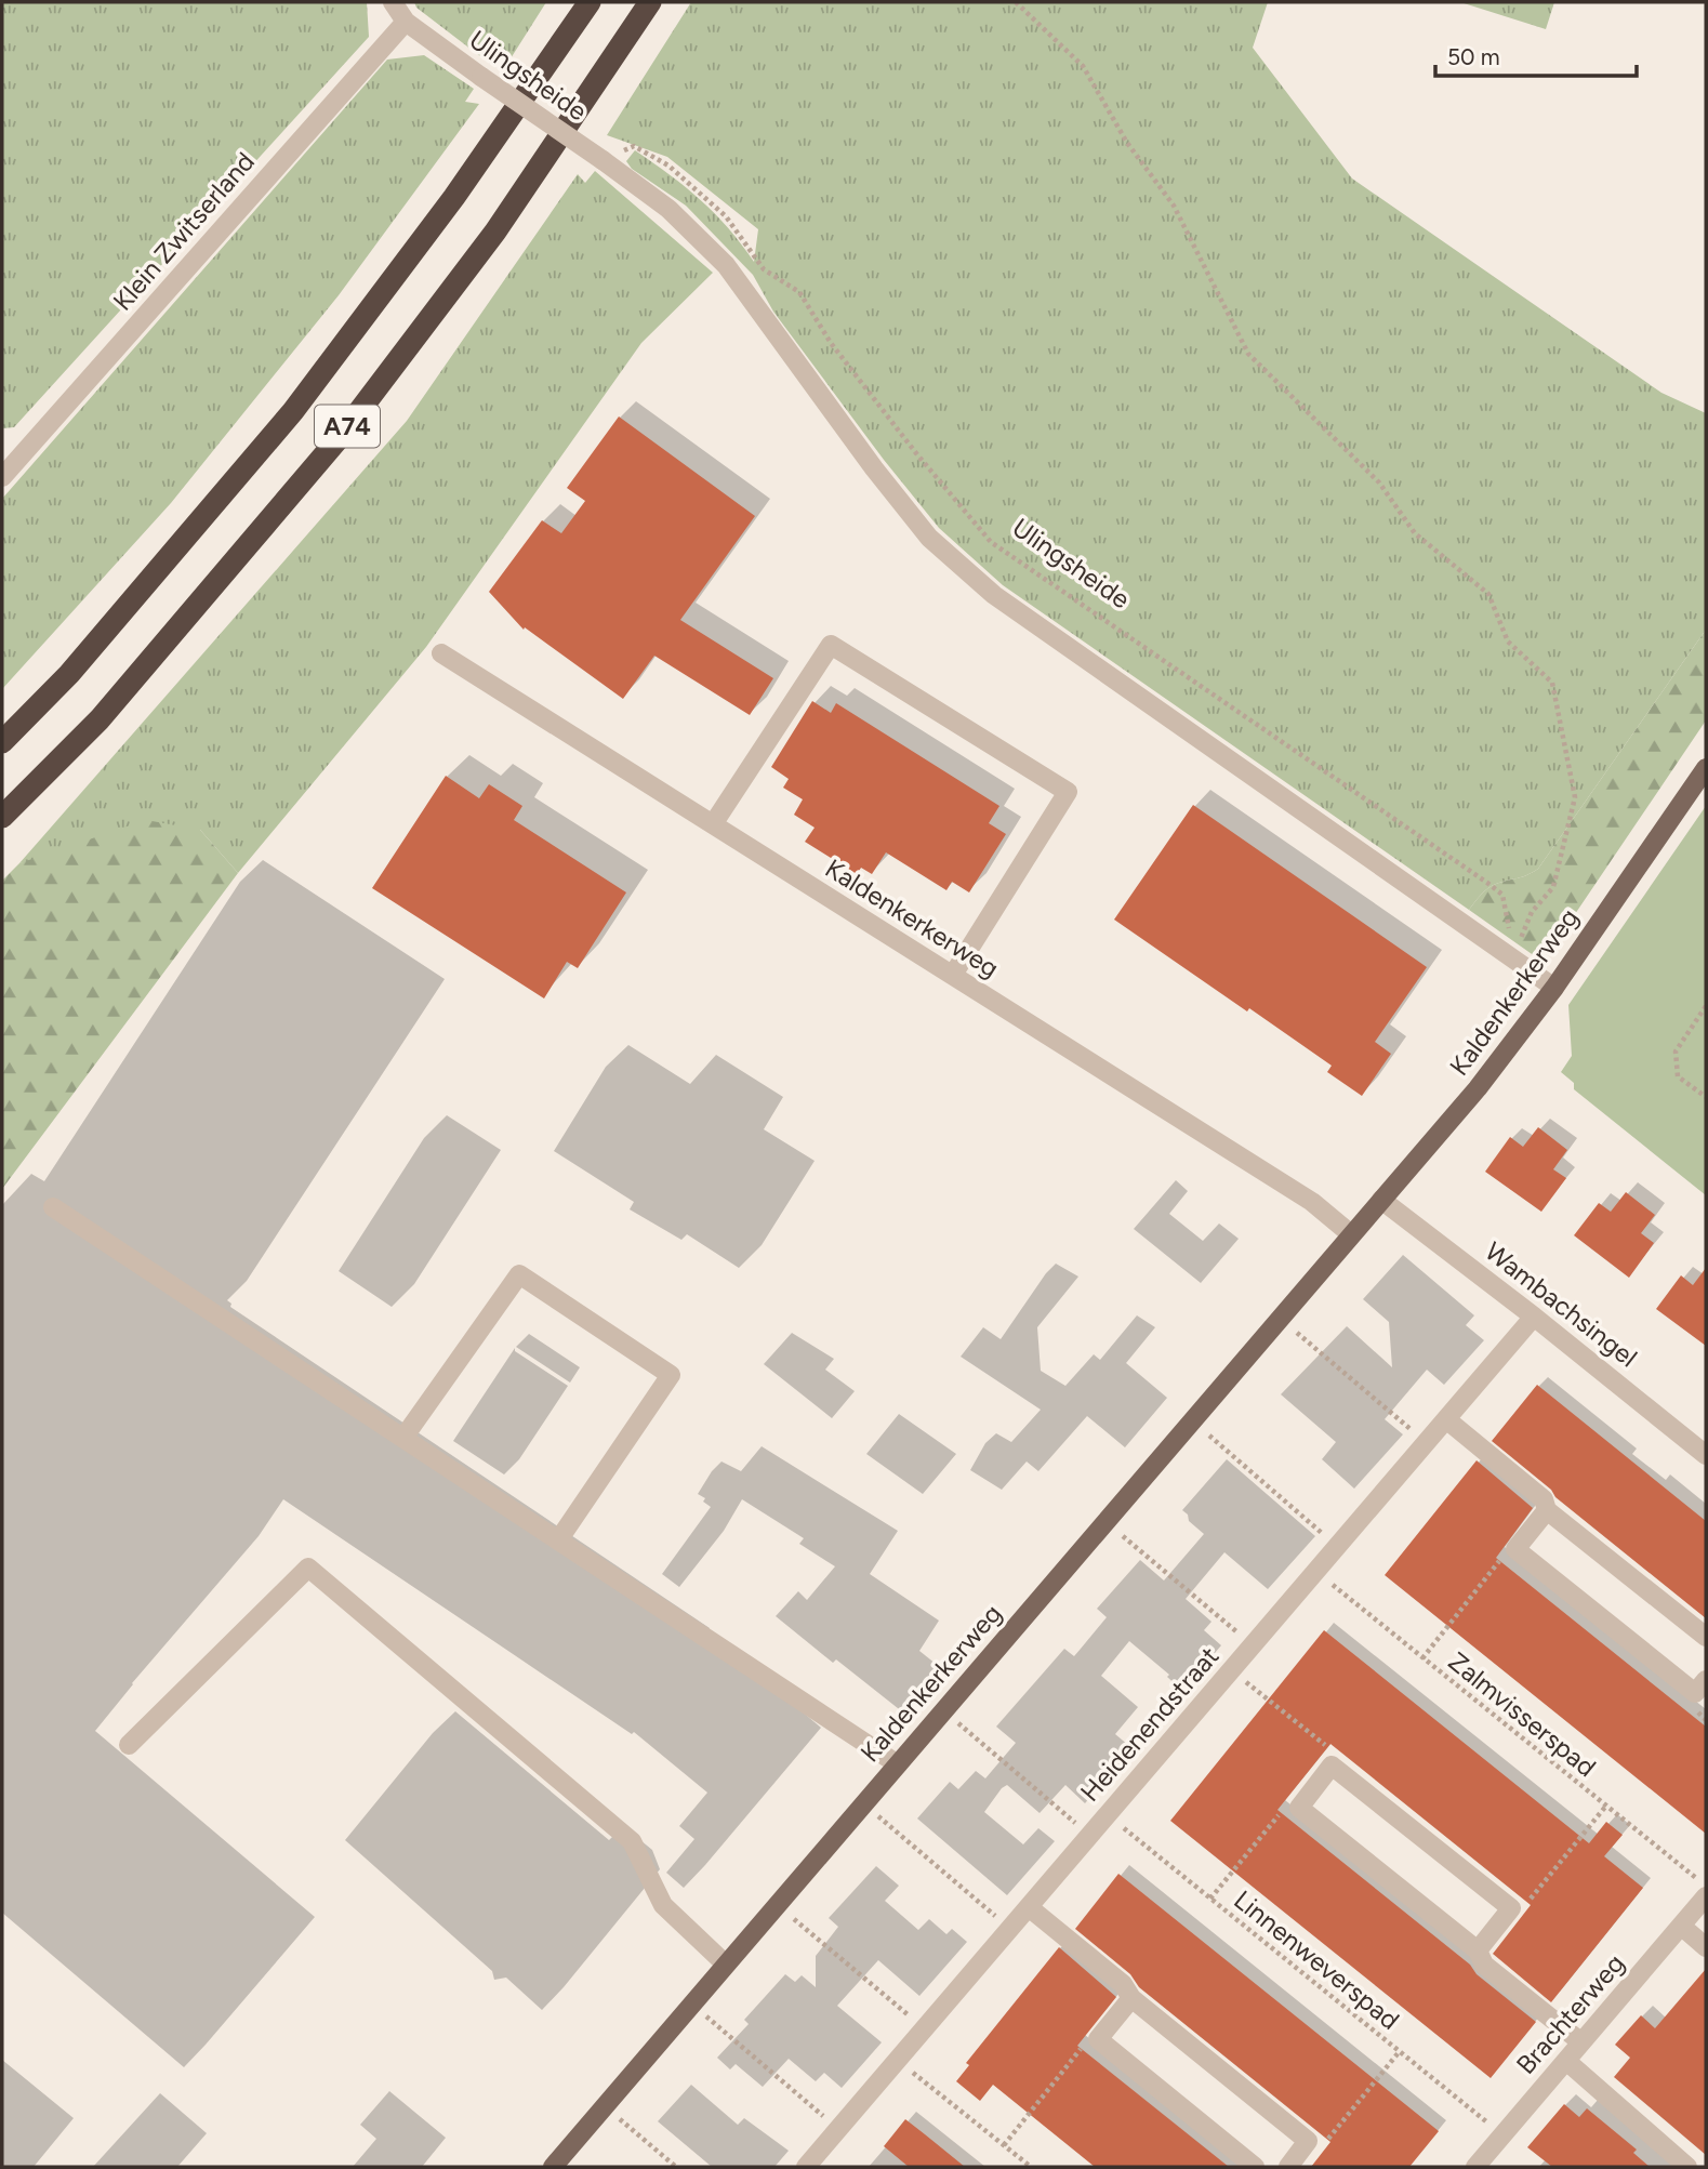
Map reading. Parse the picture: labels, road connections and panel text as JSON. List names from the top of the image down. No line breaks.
{"streets":{"highway":["A74"],"main road":["Kaldenkerkerweg"],"street":["Ulingsheide","Klein Zwitserland","Wambachsingel","Heidenendstraat","Brachterweg"],"path":["Zalmvisserspad","Linnenweverspad"]},"crossings":[["Ulingsheide","Klein Zwitserland"],["Ulingsheide","Kaldenkerkerweg"],["Kaldenkerkerweg","Wambachsingel"],["Wambachsingel","Heidenendstraat"],["Zalmvisserspad","Heidenendstraat"],["Heidenendstraat","Linnenweverspad"],["Linnenweverspad","Brachterweg"]],"scale_bar":"50 m"}
